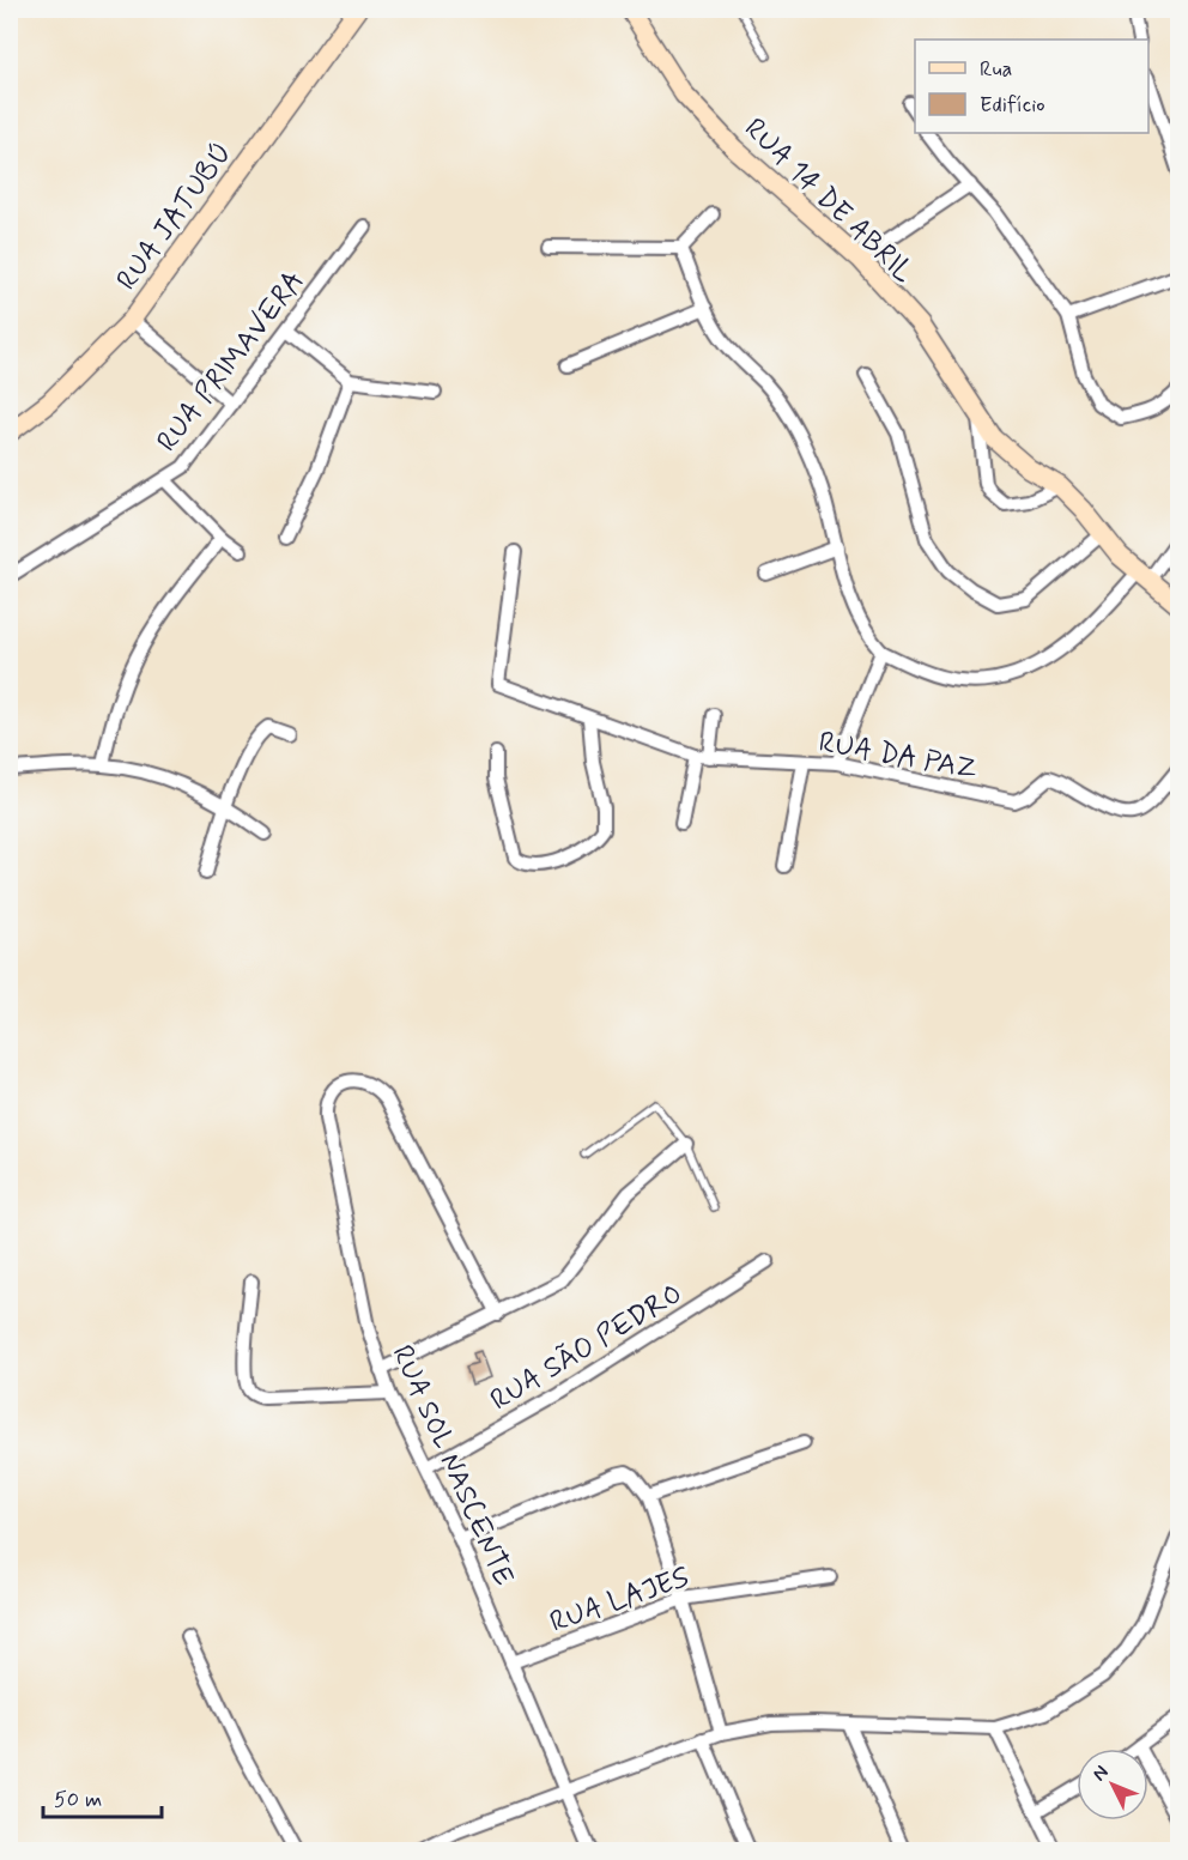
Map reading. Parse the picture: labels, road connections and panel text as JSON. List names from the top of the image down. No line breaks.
{"streets":{"street":["RUA 14 DE ABRIL","RUA JATUBÚ","RUA PRIMAVERA","RUA DA PAZ","RUA SÃO PEDRO","RUA SOL NASCENTE","RUA LAJES"]},"crossings":[["RUA SÃO PEDRO","RUA SOL NASCENTE"],["RUA SOL NASCENTE","RUA LAJES"]],"legend":["Rua","Edifício"],"scale_bar":"50 m","north":"top left"}
